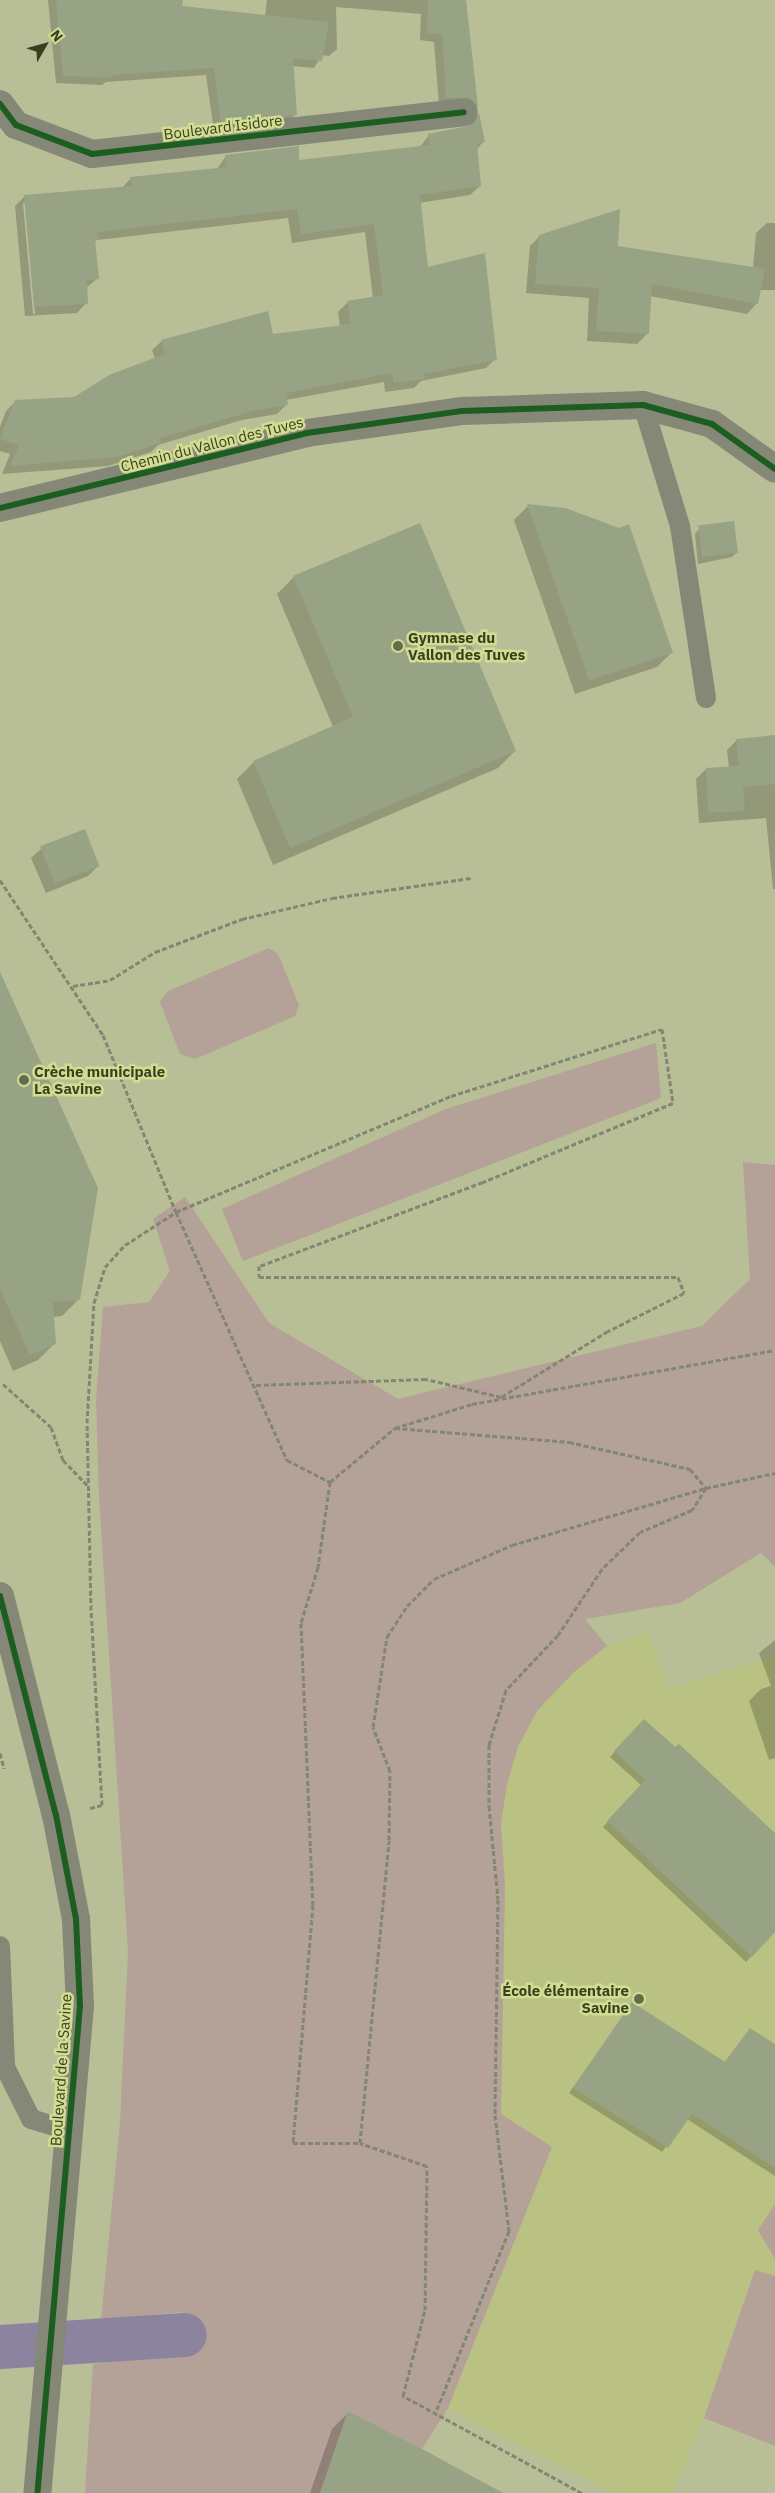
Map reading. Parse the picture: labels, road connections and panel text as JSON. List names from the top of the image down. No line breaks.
{"streets":{"street":["Boulevard Isidore","Chemin du Vallon des Tuves","Boulevard de la Savine"]},"places":["Gymnase du Vallon des Tuves","Crèche municipale La Savine","École élémentaire Savine"],"north":"top right"}
